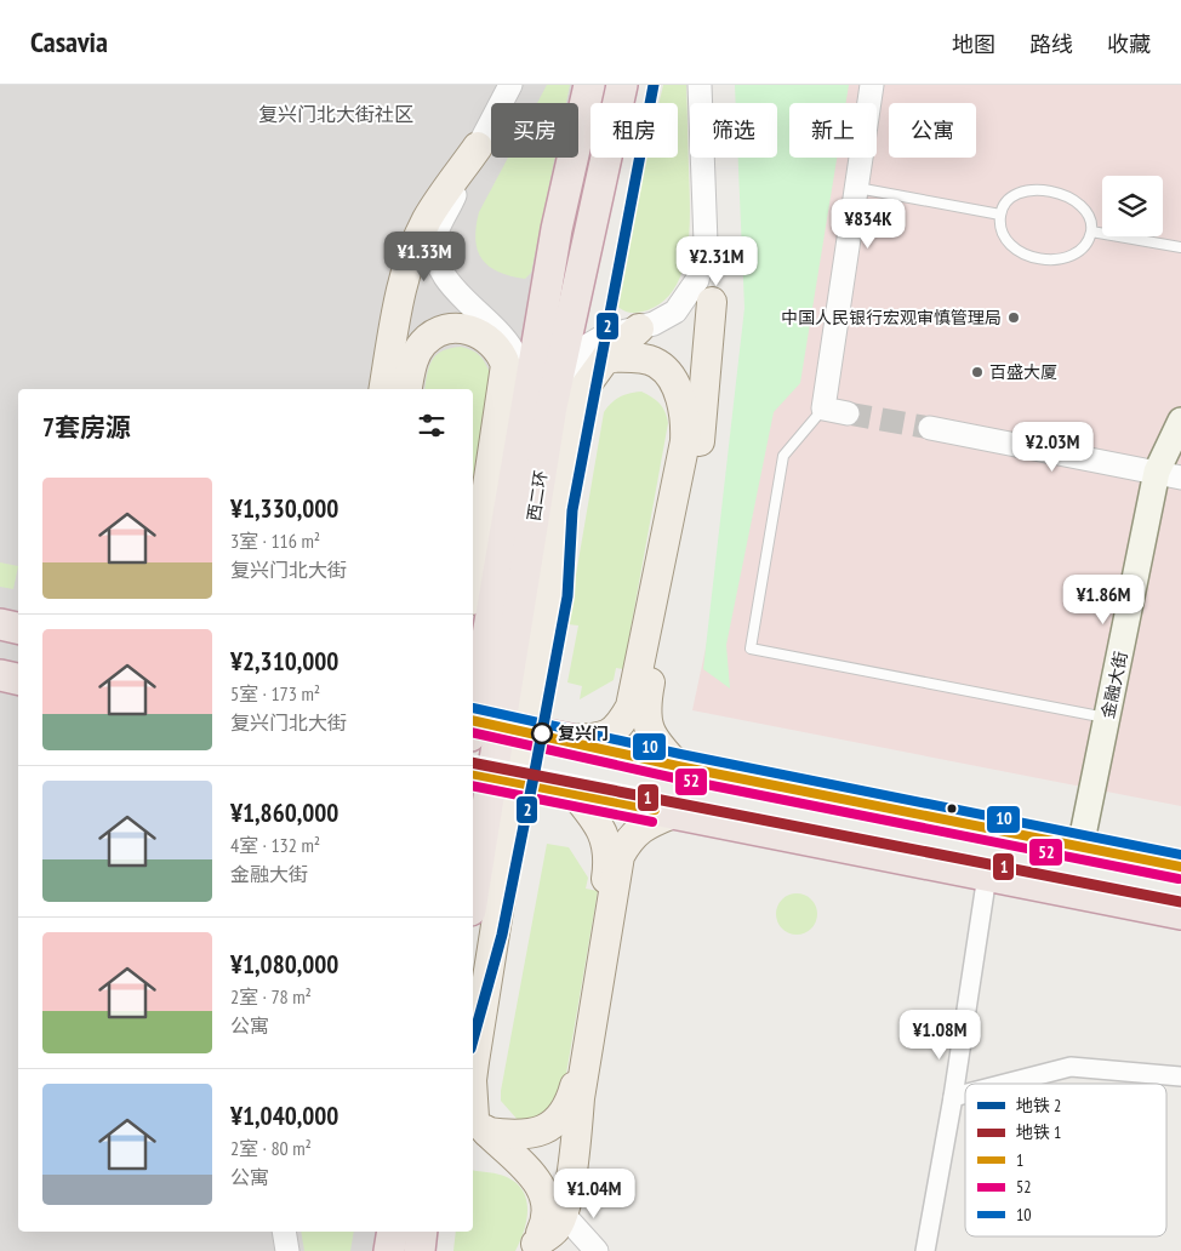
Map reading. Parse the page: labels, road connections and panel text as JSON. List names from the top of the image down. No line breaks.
{"streets":{"highway":["西二环"],"main road":["金融大街"]},"districts":["复兴门北大街社区"],"places":["中国人民银行宏观审慎管理局","百盛大厦","复兴门"],"lines":["metro line 2","transit line 10","transit line 1","transit line 52","metro line 1"],"legend":["地铁 2","地铁 1","1","52","10"],"page":{"header":"Casavia","nav":["地图","路线","收藏"],"chip":["买房","租房","筛选","新上","公寓"],"price":["¥834K","¥1.33M","¥2.31M","¥2.03M","¥1.86M","¥1.08M","¥1.04M"],"heading":"7套房源","list":[{"name":"¥1,330,000","note":"3室 · 116 m² · 复兴门北大街"},{"name":"¥2,310,000","note":"5室 · 173 m² · 复兴门北大街"},{"name":"¥1,860,000","note":"4室 · 132 m² · 金融大街"},{"name":"¥1,080,000","note":"2室 · 78 m² · 公寓"},{"name":"¥1,040,000","note":"2室 · 80 m² · 公寓"}]}}
